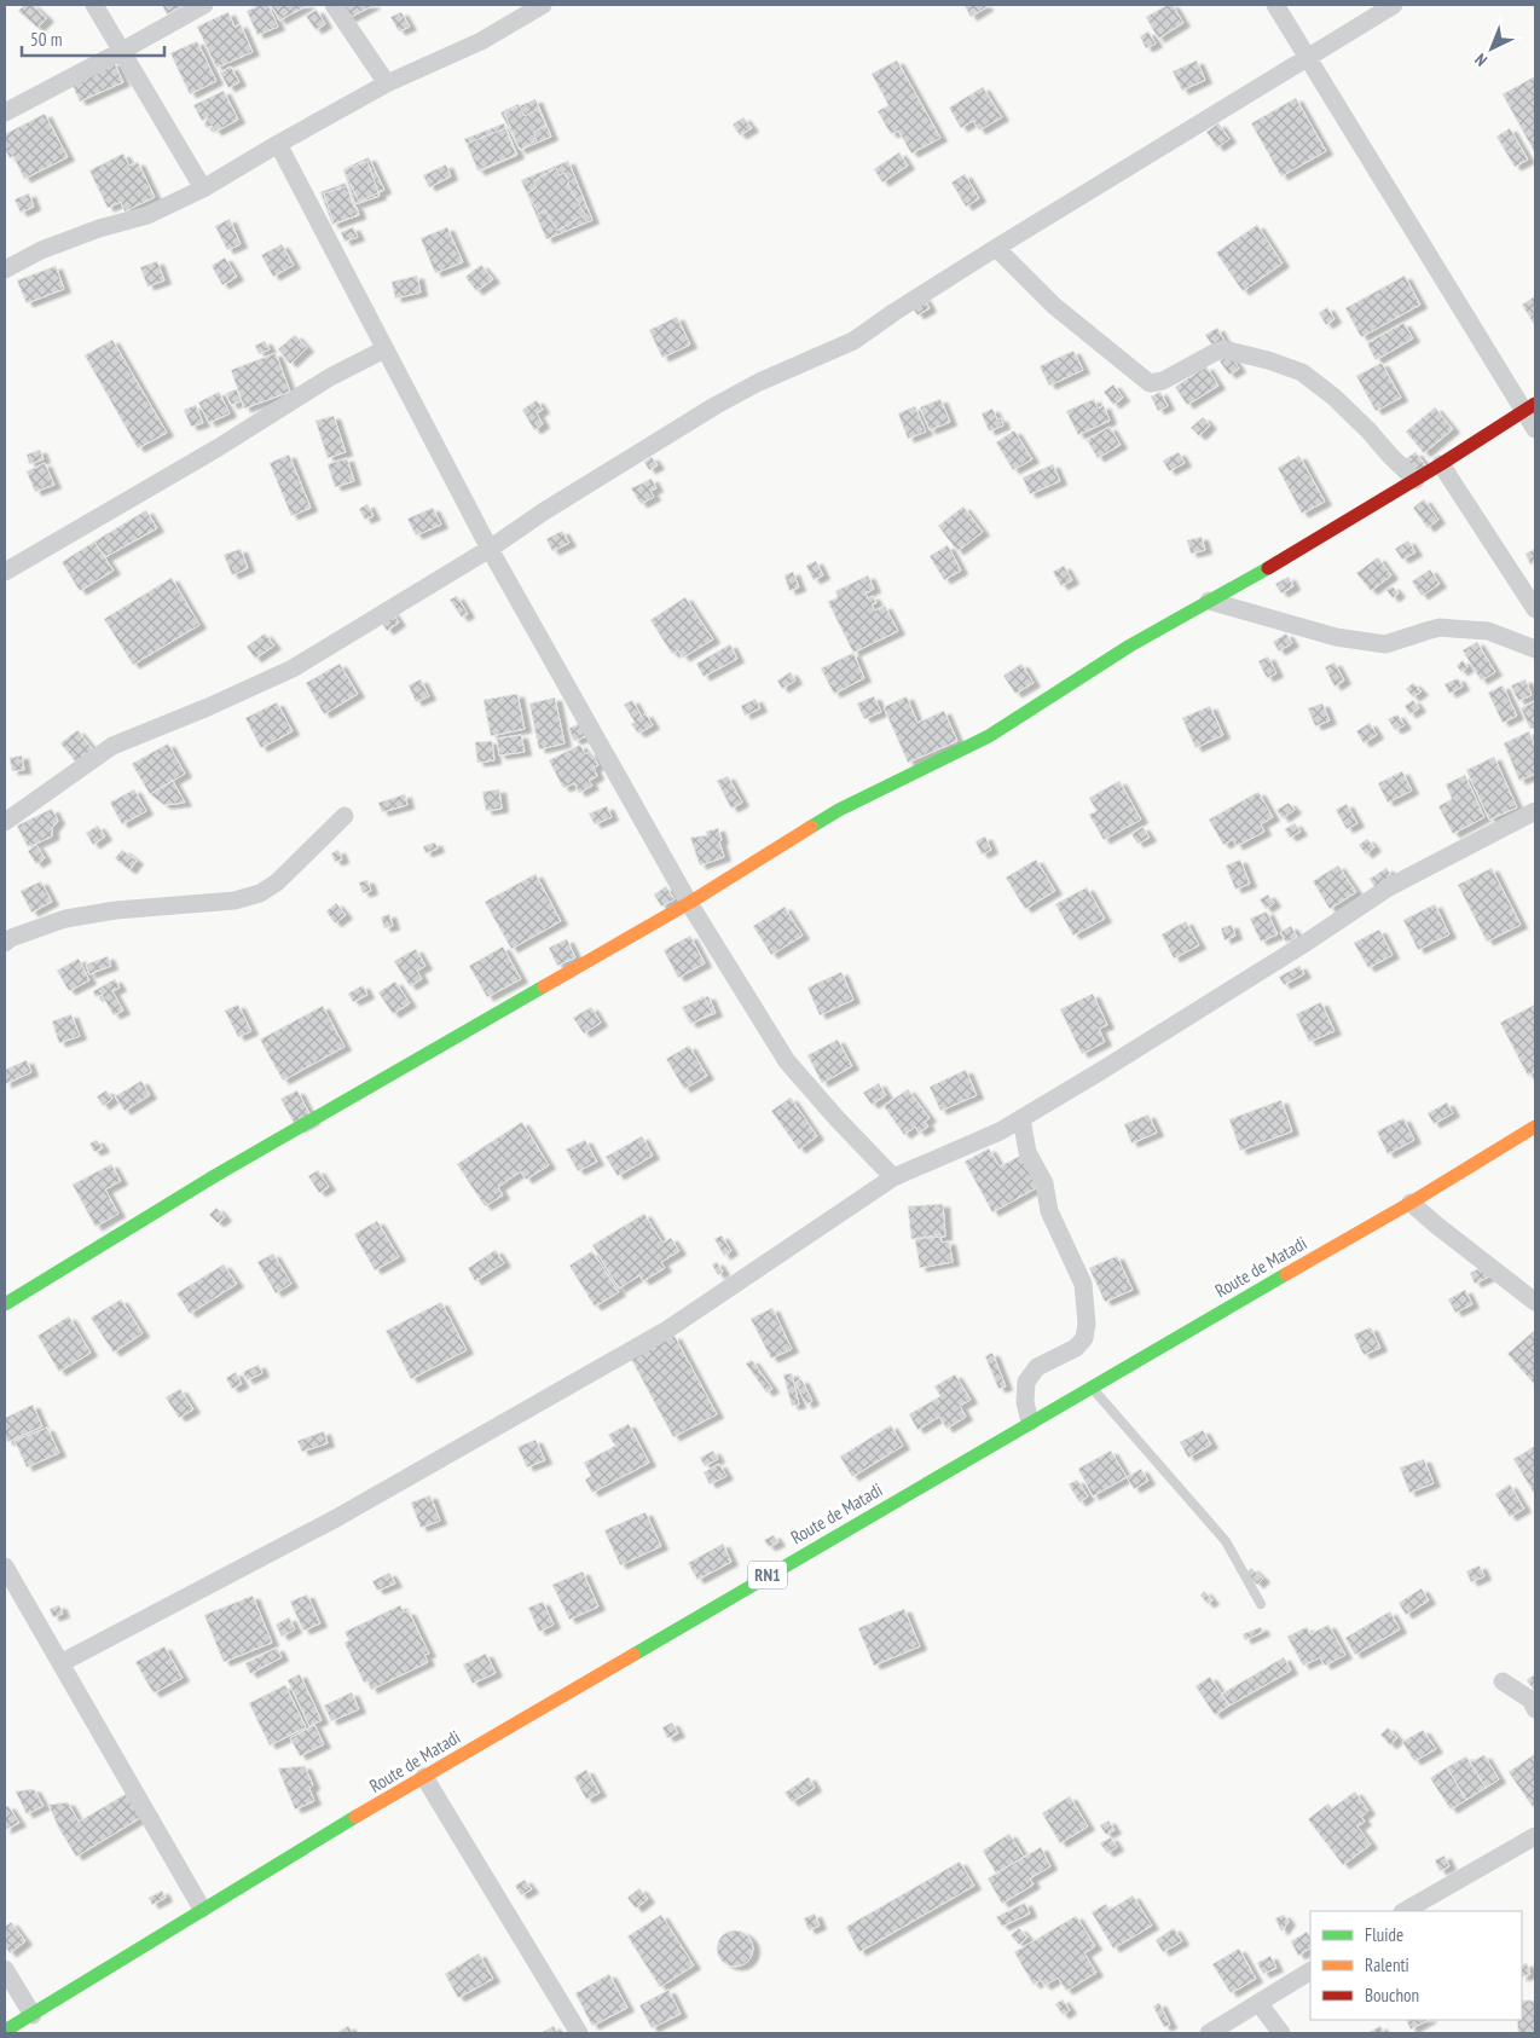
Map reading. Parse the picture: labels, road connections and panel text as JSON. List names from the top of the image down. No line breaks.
{"streets":{"main road":["Route de Matadi","RN1"]},"legend":["Fluide","Ralenti","Bouchon"],"scale_bar":"50 m","north":"bottom left"}
